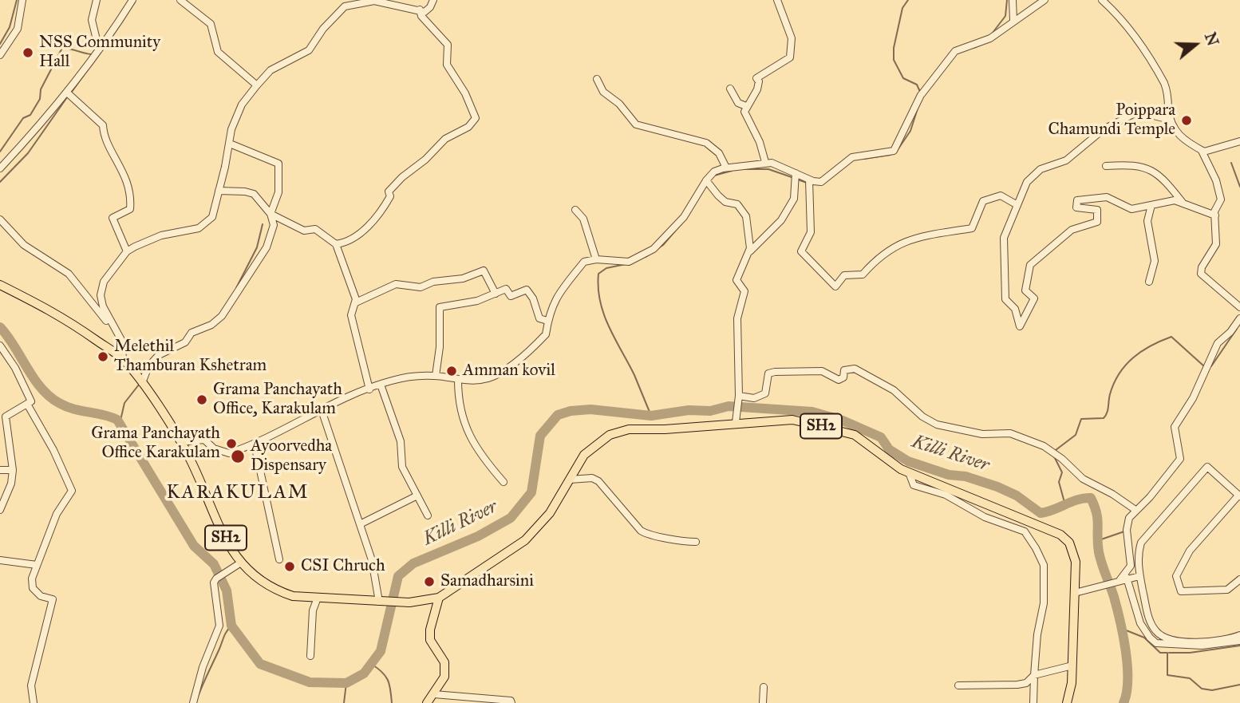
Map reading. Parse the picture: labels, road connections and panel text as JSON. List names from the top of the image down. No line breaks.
{"streets":{"main road":["SH2"]},"districts":["KARAKULAM"],"water":["Killi River"],"places":["NSS Community Hall","Poippara Chamundi Temple","Melethil Thamburan Kshetram","Amman kovil","Grama Panchayath Office, Karakulam","Grama Panchayath Office Karakulam","Ayoorvedha Dispensary","CSI Chruch","Samadharsini"],"north":"right"}
